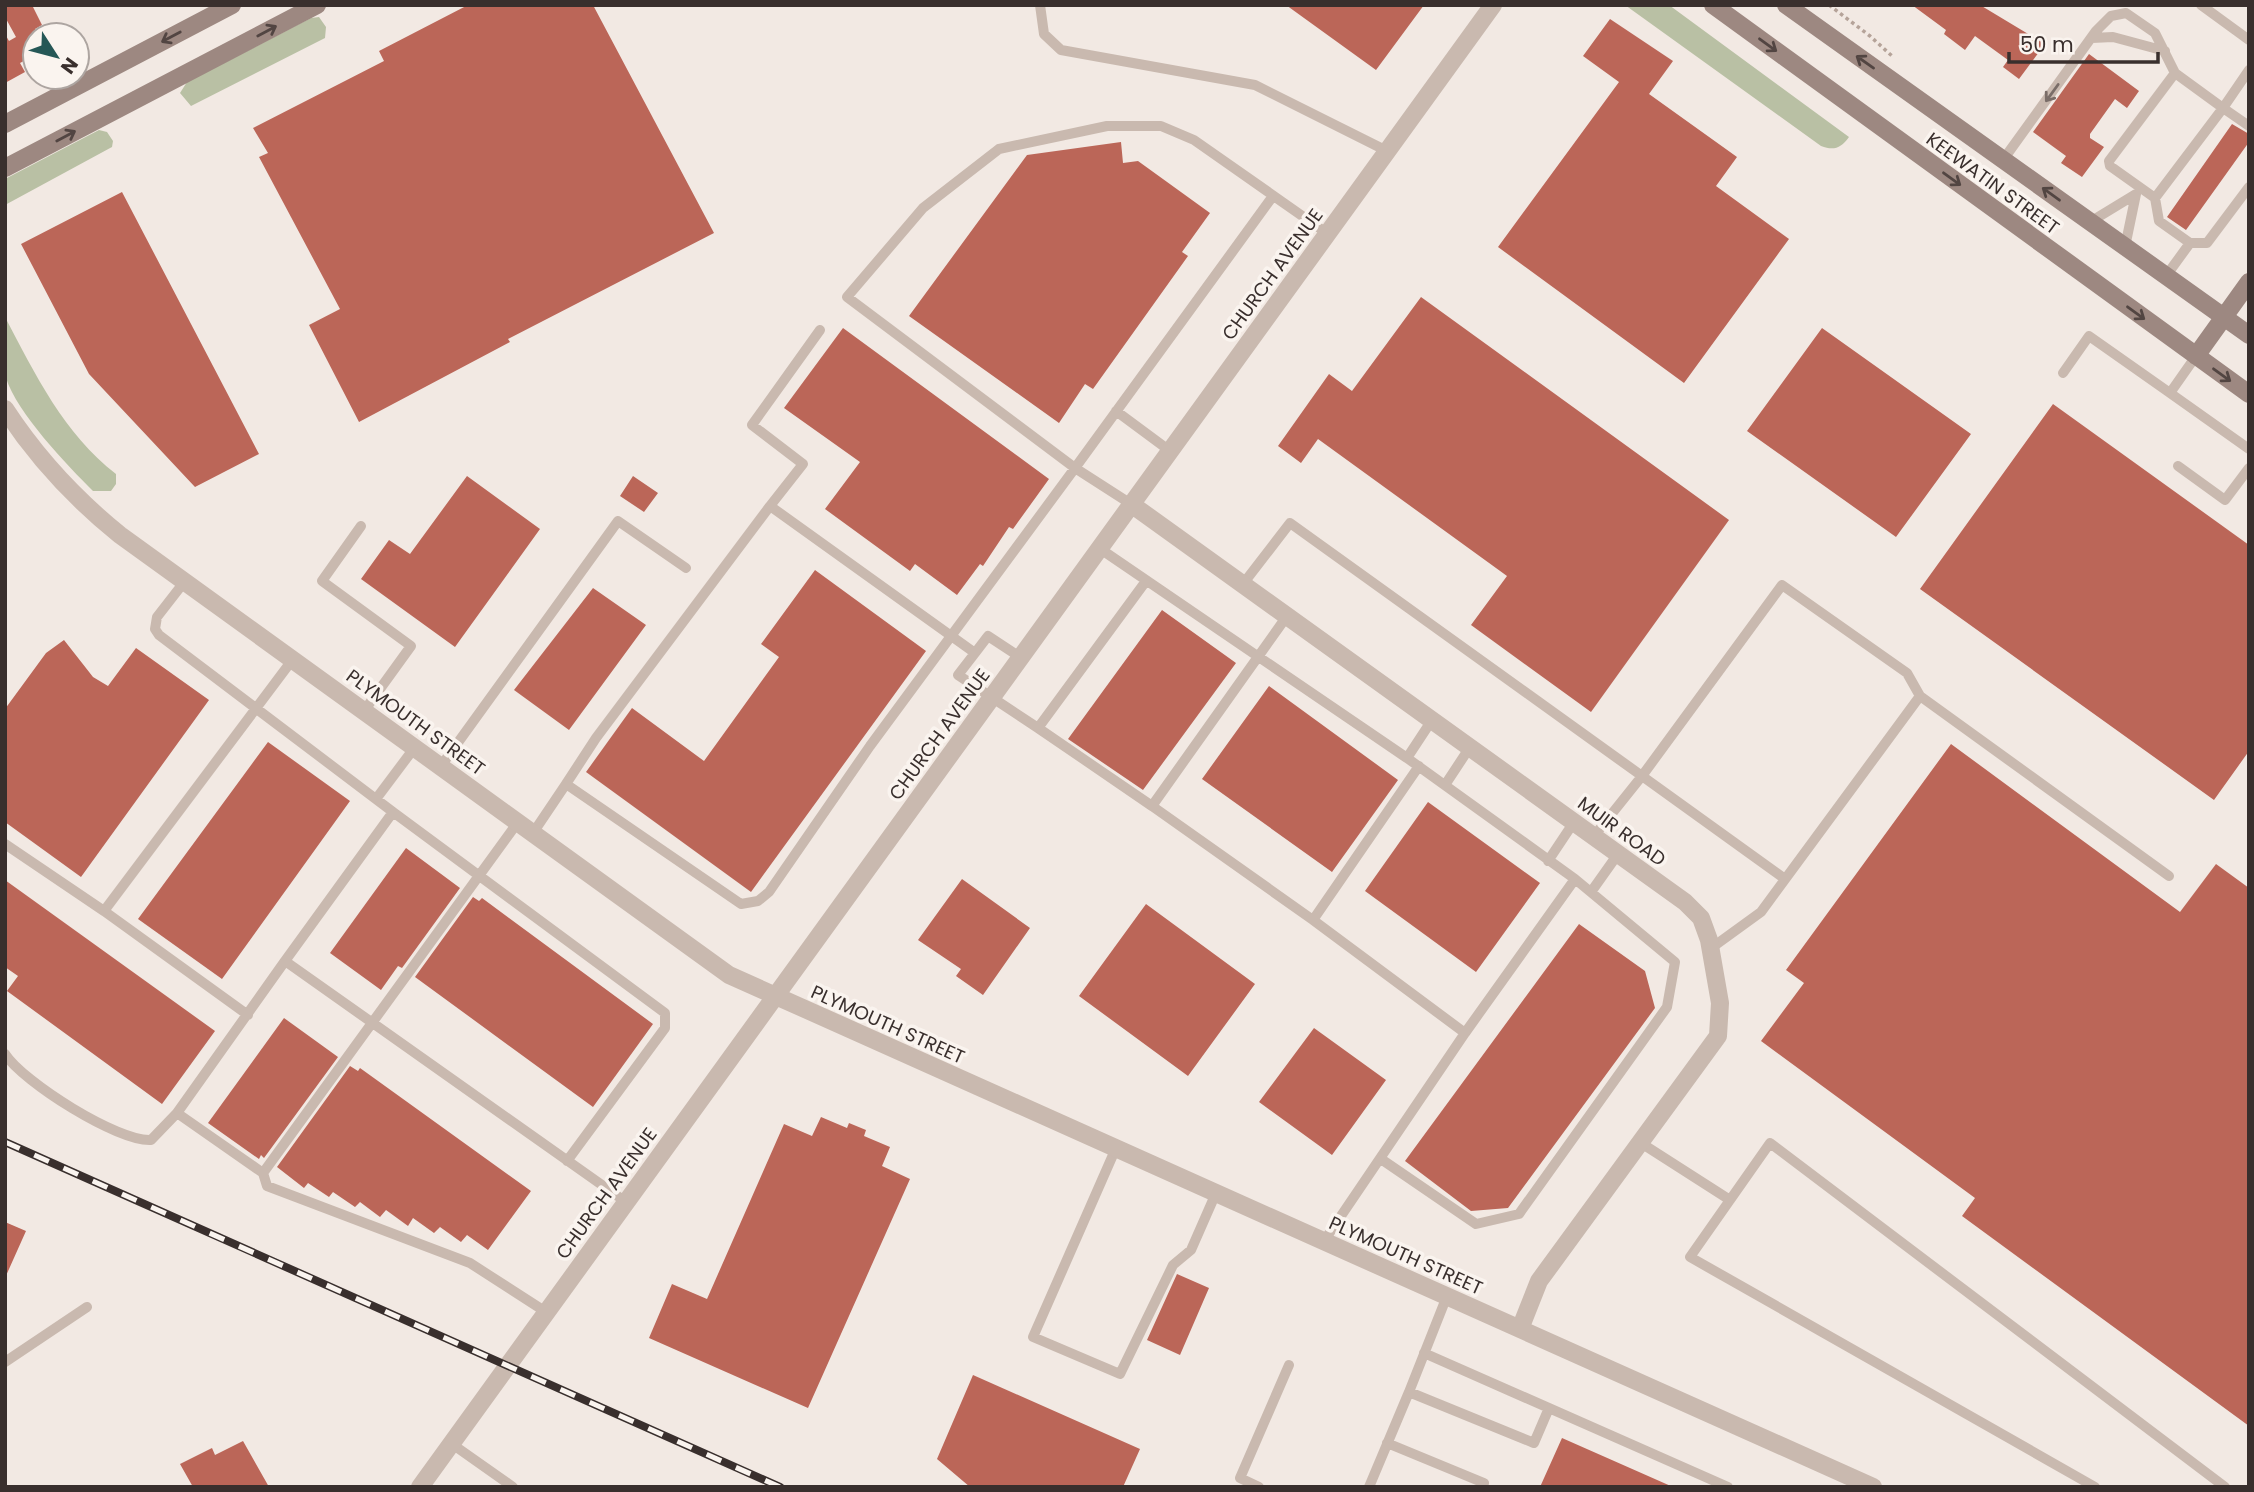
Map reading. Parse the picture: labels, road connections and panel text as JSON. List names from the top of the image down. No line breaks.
{"streets":{"main road":["KEEWATIN STREET"],"street":["CHURCH AVENUE","PLYMOUTH STREET","MUIR ROAD"]},"crossings":[["CHURCH AVENUE","PLYMOUTH STREET"],["CHURCH AVENUE","MUIR ROAD"],["PLYMOUTH STREET","MUIR ROAD"]],"scale_bar":"50 m","north":"bottom right"}
